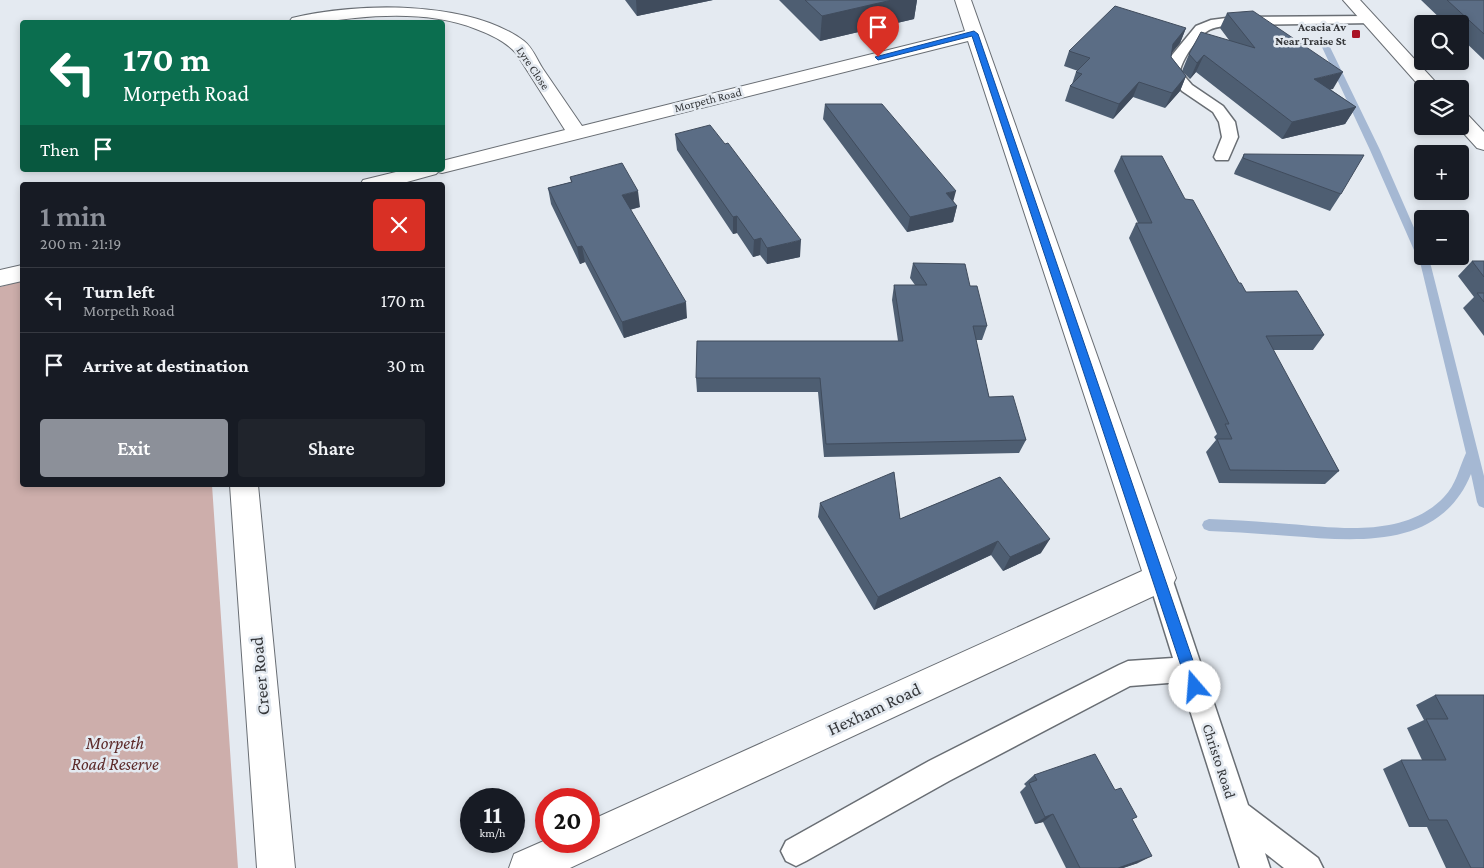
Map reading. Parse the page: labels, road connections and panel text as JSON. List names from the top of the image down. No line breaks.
{"streets":{"street":["Lyre Close","Morpeth Road","Creer Road","Hexham Road","Christo Road"]},"crossings":[["Lyre Close","Morpeth Road"],["Morpeth Road","Christo Road"],["Hexham Road","Christo Road"]],"parks":["Morpeth Road Reserve"],"places":{"transit":["Acacia Av Near Traise St"]},"page":{"map_buttons":["+","−"],"turn":["170 m","Morpeth Road"],"then":"Then","heading":["1 min","200 m · 21:19"],"list":[{"name":"Turn left","note":"Morpeth Road","value":"170 m"},{"name":"Arrive at destination","value":"30 m"}],"buttons":["Exit","Share"],"speed":"11 km/h","limit":"20"}}
